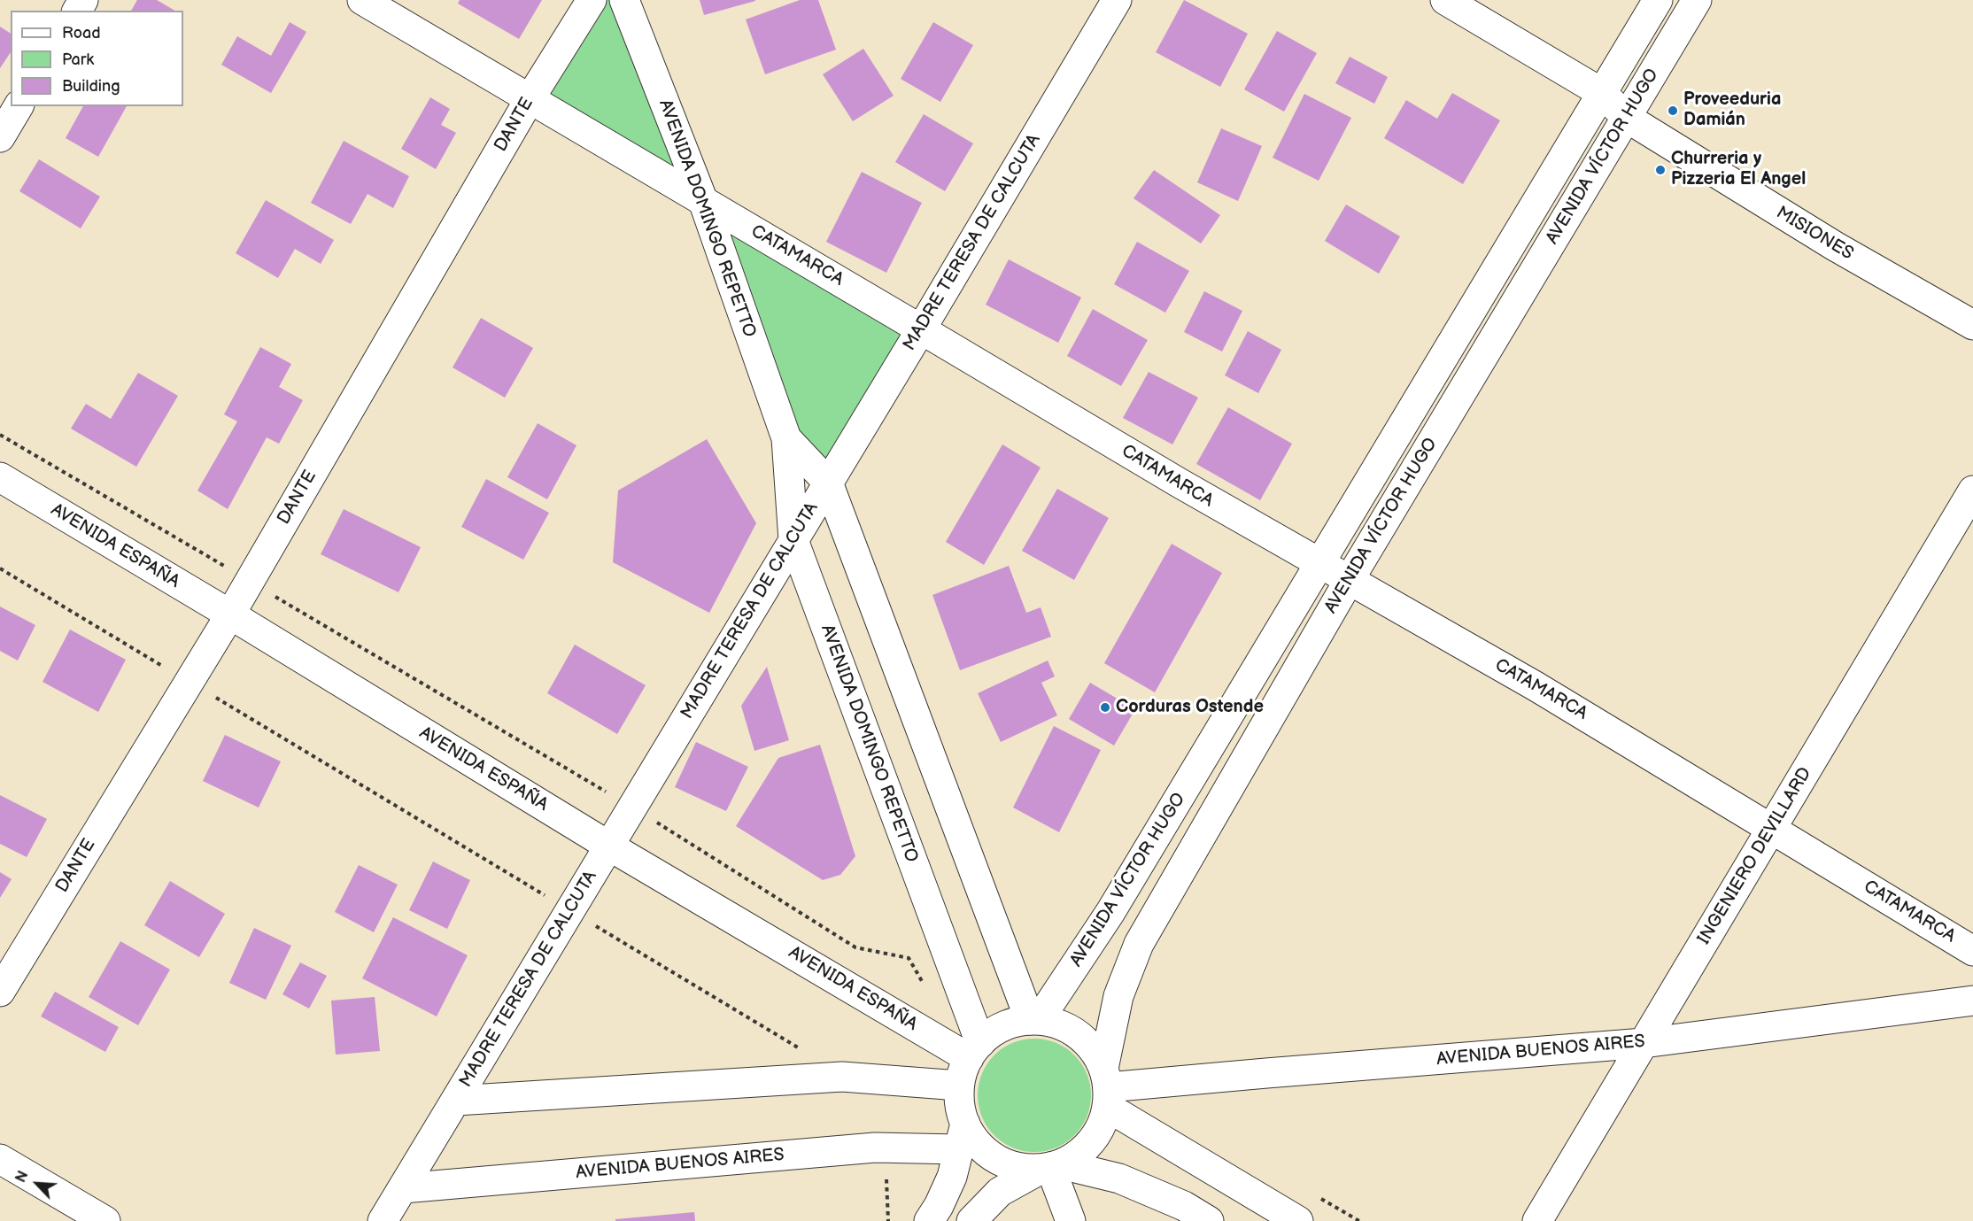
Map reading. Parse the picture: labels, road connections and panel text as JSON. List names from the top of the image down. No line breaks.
{"streets":{"street":["DANTE","AVENIDA VÍCTOR HUGO","AVENIDA DOMINGO REPETTO","MISIONES","MADRE TERESA DE CALCUTA","CATAMARCA","AVENIDA ESPAÑA","INGENIERO DEVILLARD","AVENIDA BUENOS AIRES"]},"crossings":[["DANTE","CATAMARCA"],["DANTE","AVENIDA ESPAÑA"],["AVENIDA VÍCTOR HUGO","AVENIDA DOMINGO REPETTO"],["AVENIDA VÍCTOR HUGO","MISIONES"],["AVENIDA VÍCTOR HUGO","CATAMARCA"],["AVENIDA VÍCTOR HUGO","AVENIDA ESPAÑA"],["AVENIDA VÍCTOR HUGO","AVENIDA BUENOS AIRES"],["AVENIDA DOMINGO REPETTO","MADRE TERESA DE CALCUTA"],["AVENIDA DOMINGO REPETTO","CATAMARCA"],["AVENIDA DOMINGO REPETTO","AVENIDA ESPAÑA"],["AVENIDA DOMINGO REPETTO","AVENIDA BUENOS AIRES"],["MADRE TERESA DE CALCUTA","CATAMARCA"],["MADRE TERESA DE CALCUTA","AVENIDA ESPAÑA"],["MADRE TERESA DE CALCUTA","AVENIDA BUENOS AIRES"],["CATAMARCA","INGENIERO DEVILLARD"],["AVENIDA ESPAÑA","AVENIDA BUENOS AIRES"],["INGENIERO DEVILLARD","AVENIDA BUENOS AIRES"]],"places":["Proveeduria Damián","Churreria y Pizzeria El Angel","Corduras Ostende"],"legend":["Road","Park","Building"],"north":"top left"}
